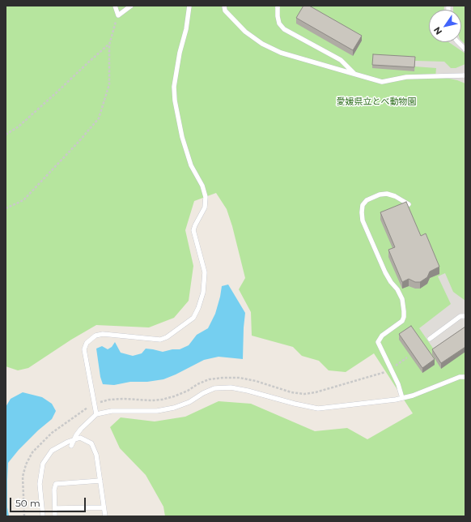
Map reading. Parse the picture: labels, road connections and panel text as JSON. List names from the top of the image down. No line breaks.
{"parks":["愛媛県立とべ動物園"],"scale_bar":"50 m","north":"bottom left"}
